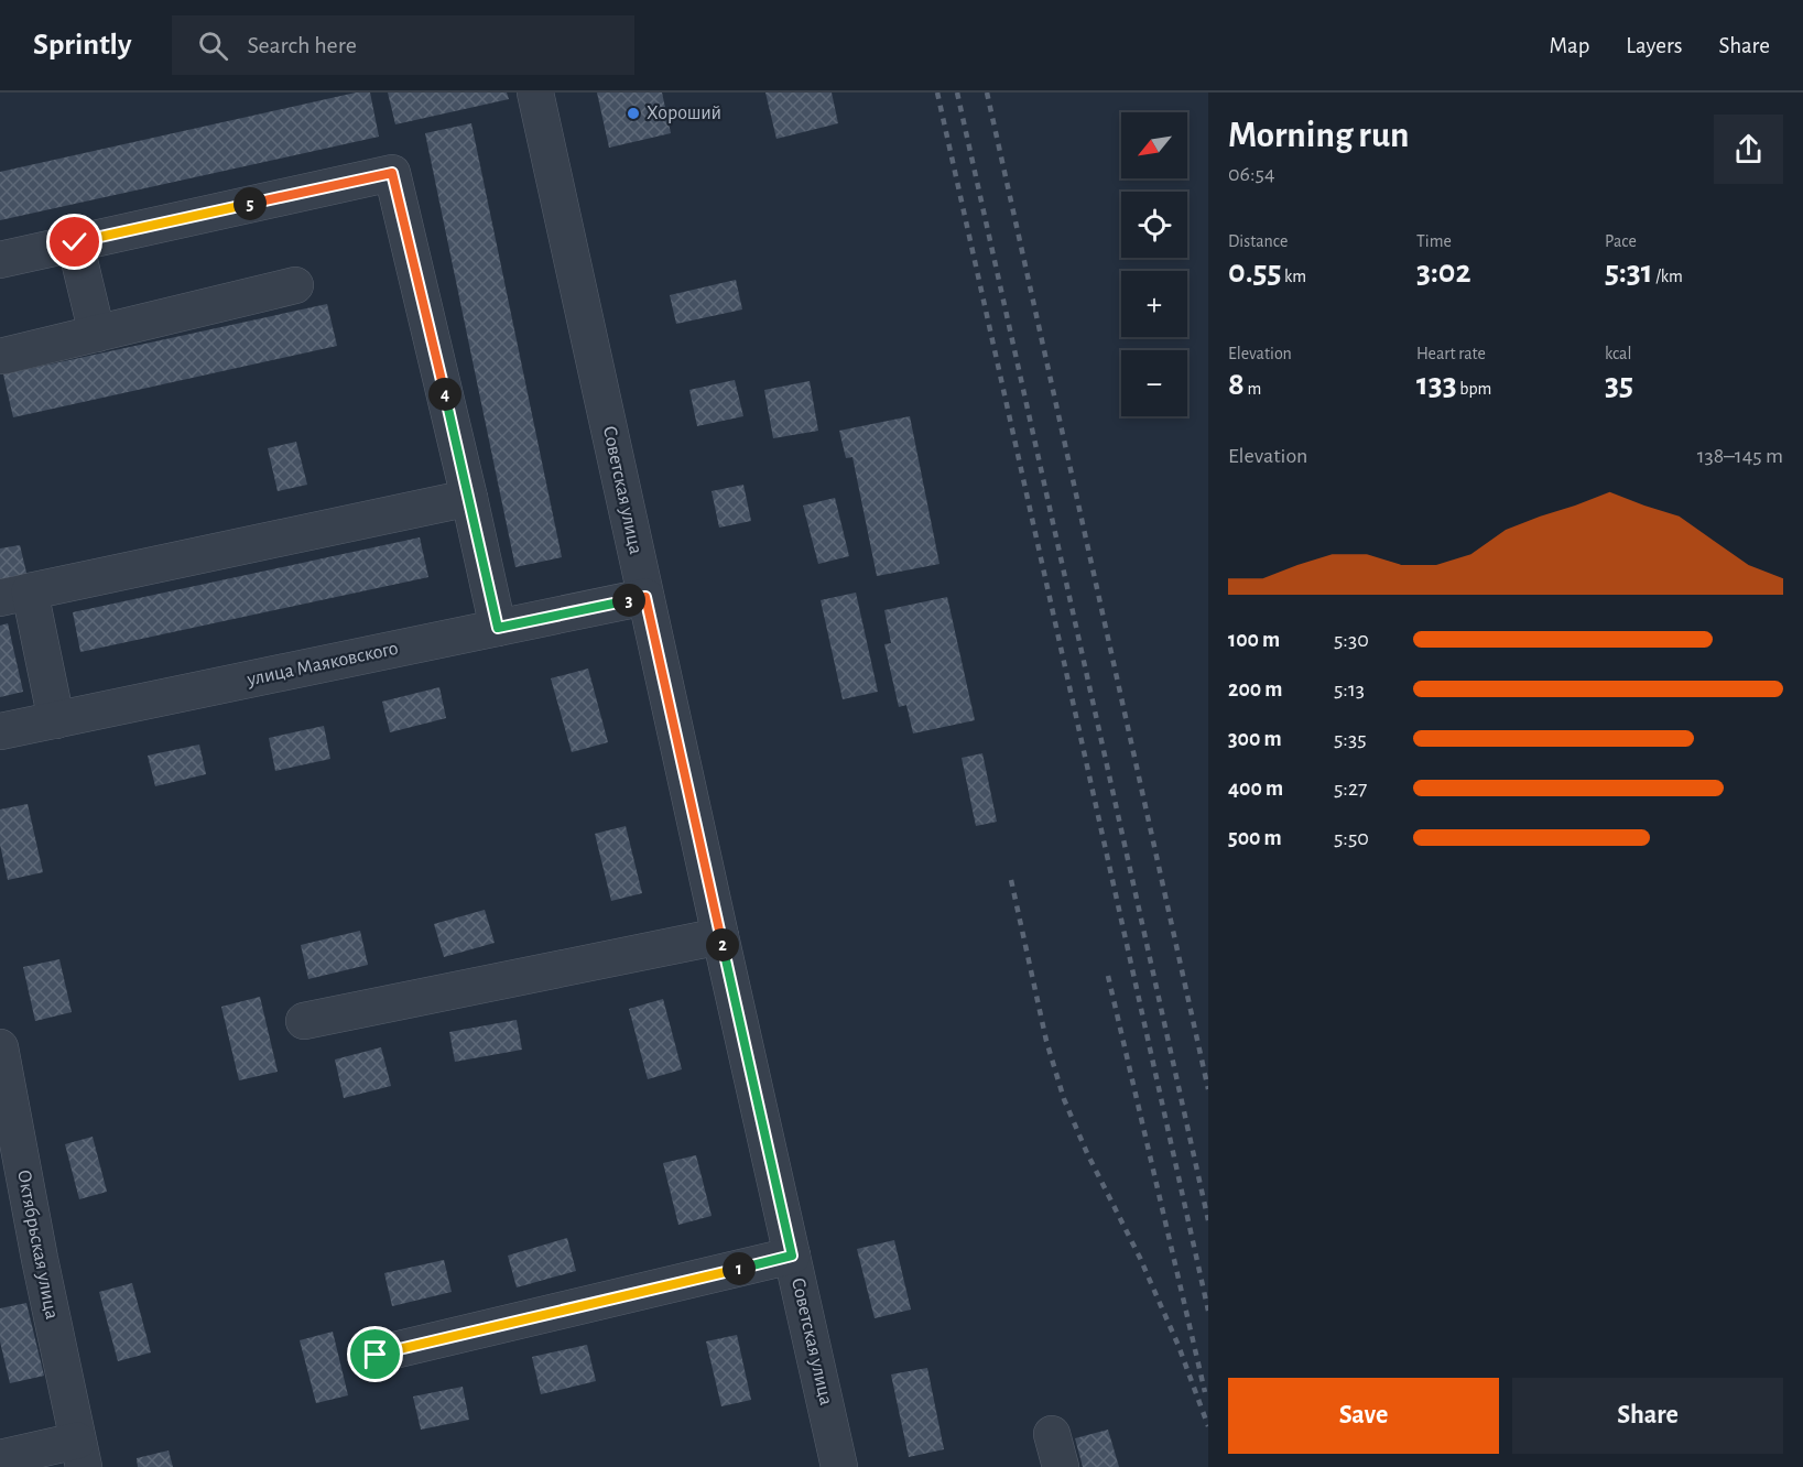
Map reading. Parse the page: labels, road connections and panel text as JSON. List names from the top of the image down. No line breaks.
{"streets":{"street":["Советская улица","улица Маяковского","Октябрьская улица"]},"crossings":[["Советская улица","улица Маяковского"]],"places":["Хороший"],"north":"bottom left","page":{"header":"Sprintly","search":"Search here","nav":["Map","Layers","Share"],"heading":["Morning run","06:54"],"map_buttons":["+","−"],"pins":["5","4","3","2","1"],"stats":[["Distance","0.55 km"],["Time","3:02"],["Pace","5:31 /km"],["Elevation","8 m"],["Heart rate","133 bpm"],["kcal","35"]],"chart":["Elevation","138–145 m"],"list":[{"name":"100 m","note":"5:30"},{"name":"200 m","note":"5:13"},{"name":"300 m","note":"5:35"},{"name":"400 m","note":"5:27"},{"name":"500 m","note":"5:50"}],"buttons":["Save","Share"]}}
